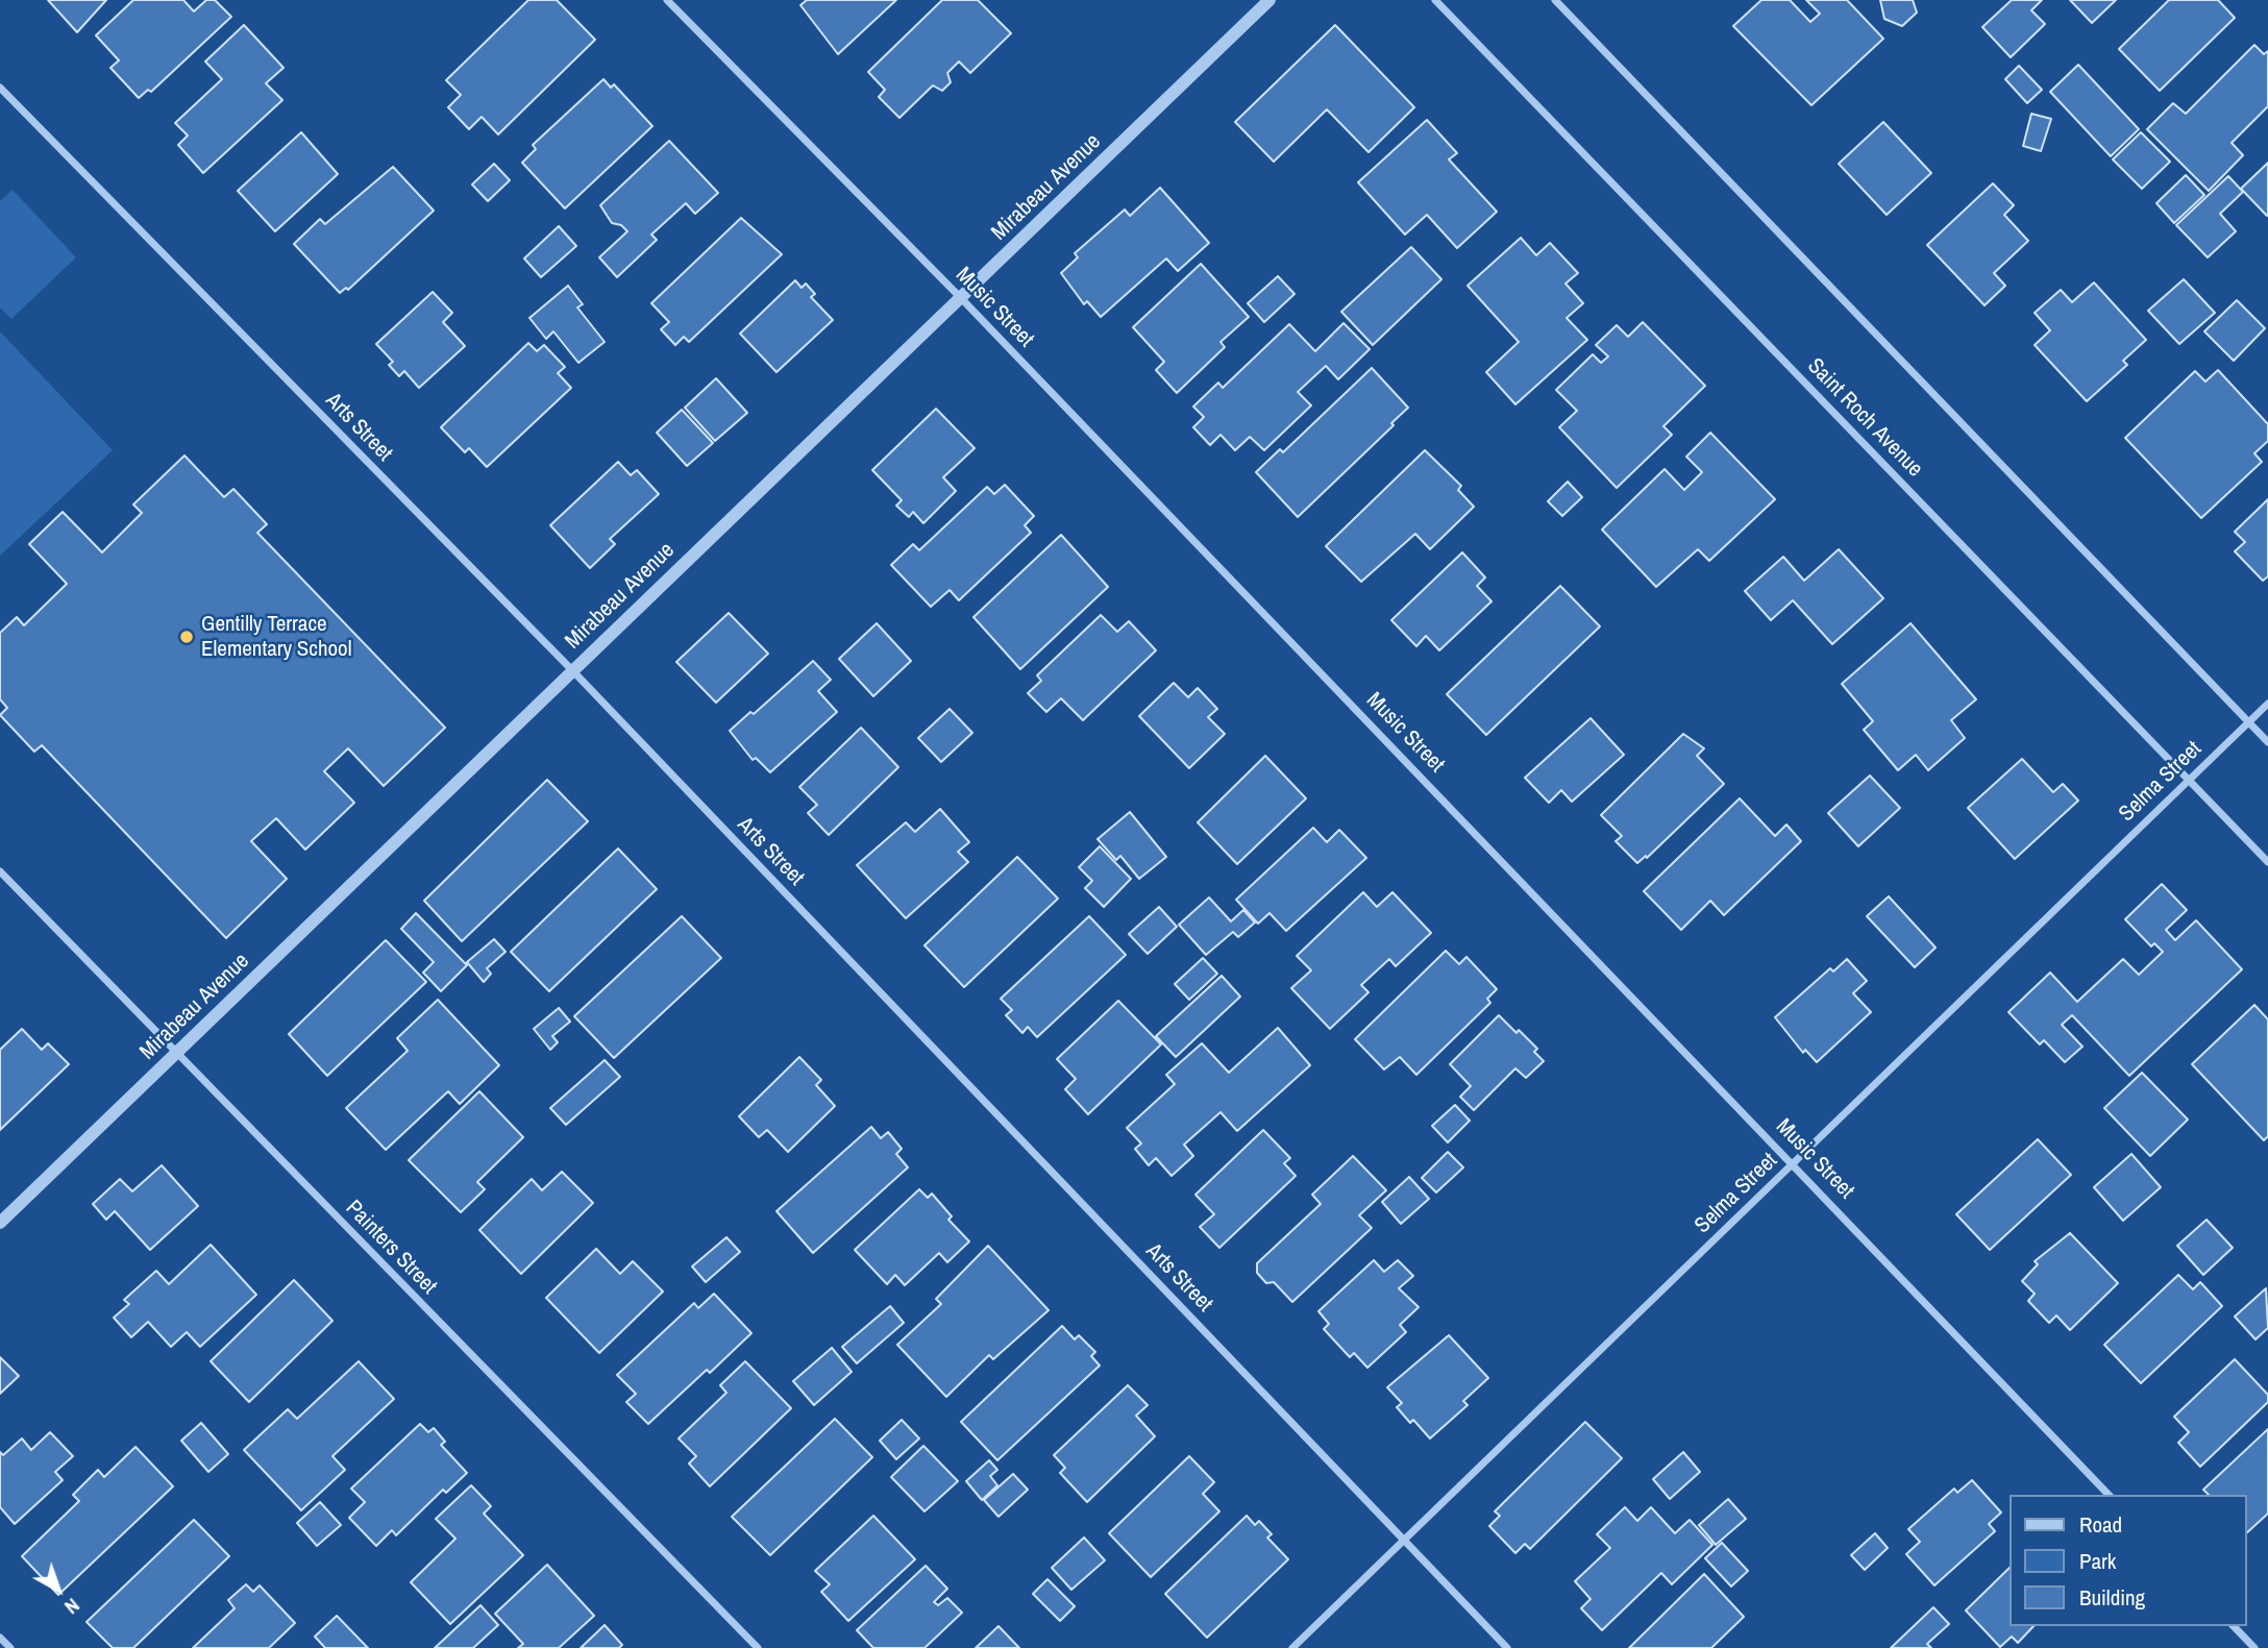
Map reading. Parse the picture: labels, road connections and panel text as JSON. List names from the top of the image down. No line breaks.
{"streets":{"street":["Mirabeau Avenue","Music Street","Saint Roch Avenue","Arts Street","Selma Street","Painters Street"]},"crossings":[["Mirabeau Avenue","Music Street"],["Mirabeau Avenue","Arts Street"],["Mirabeau Avenue","Painters Street"],["Music Street","Selma Street"],["Saint Roch Avenue","Selma Street"],["Arts Street","Selma Street"]],"places":["Gentilly Terrace Elementary School"],"legend":["Road","Park","Building"],"north":"bottom right"}
